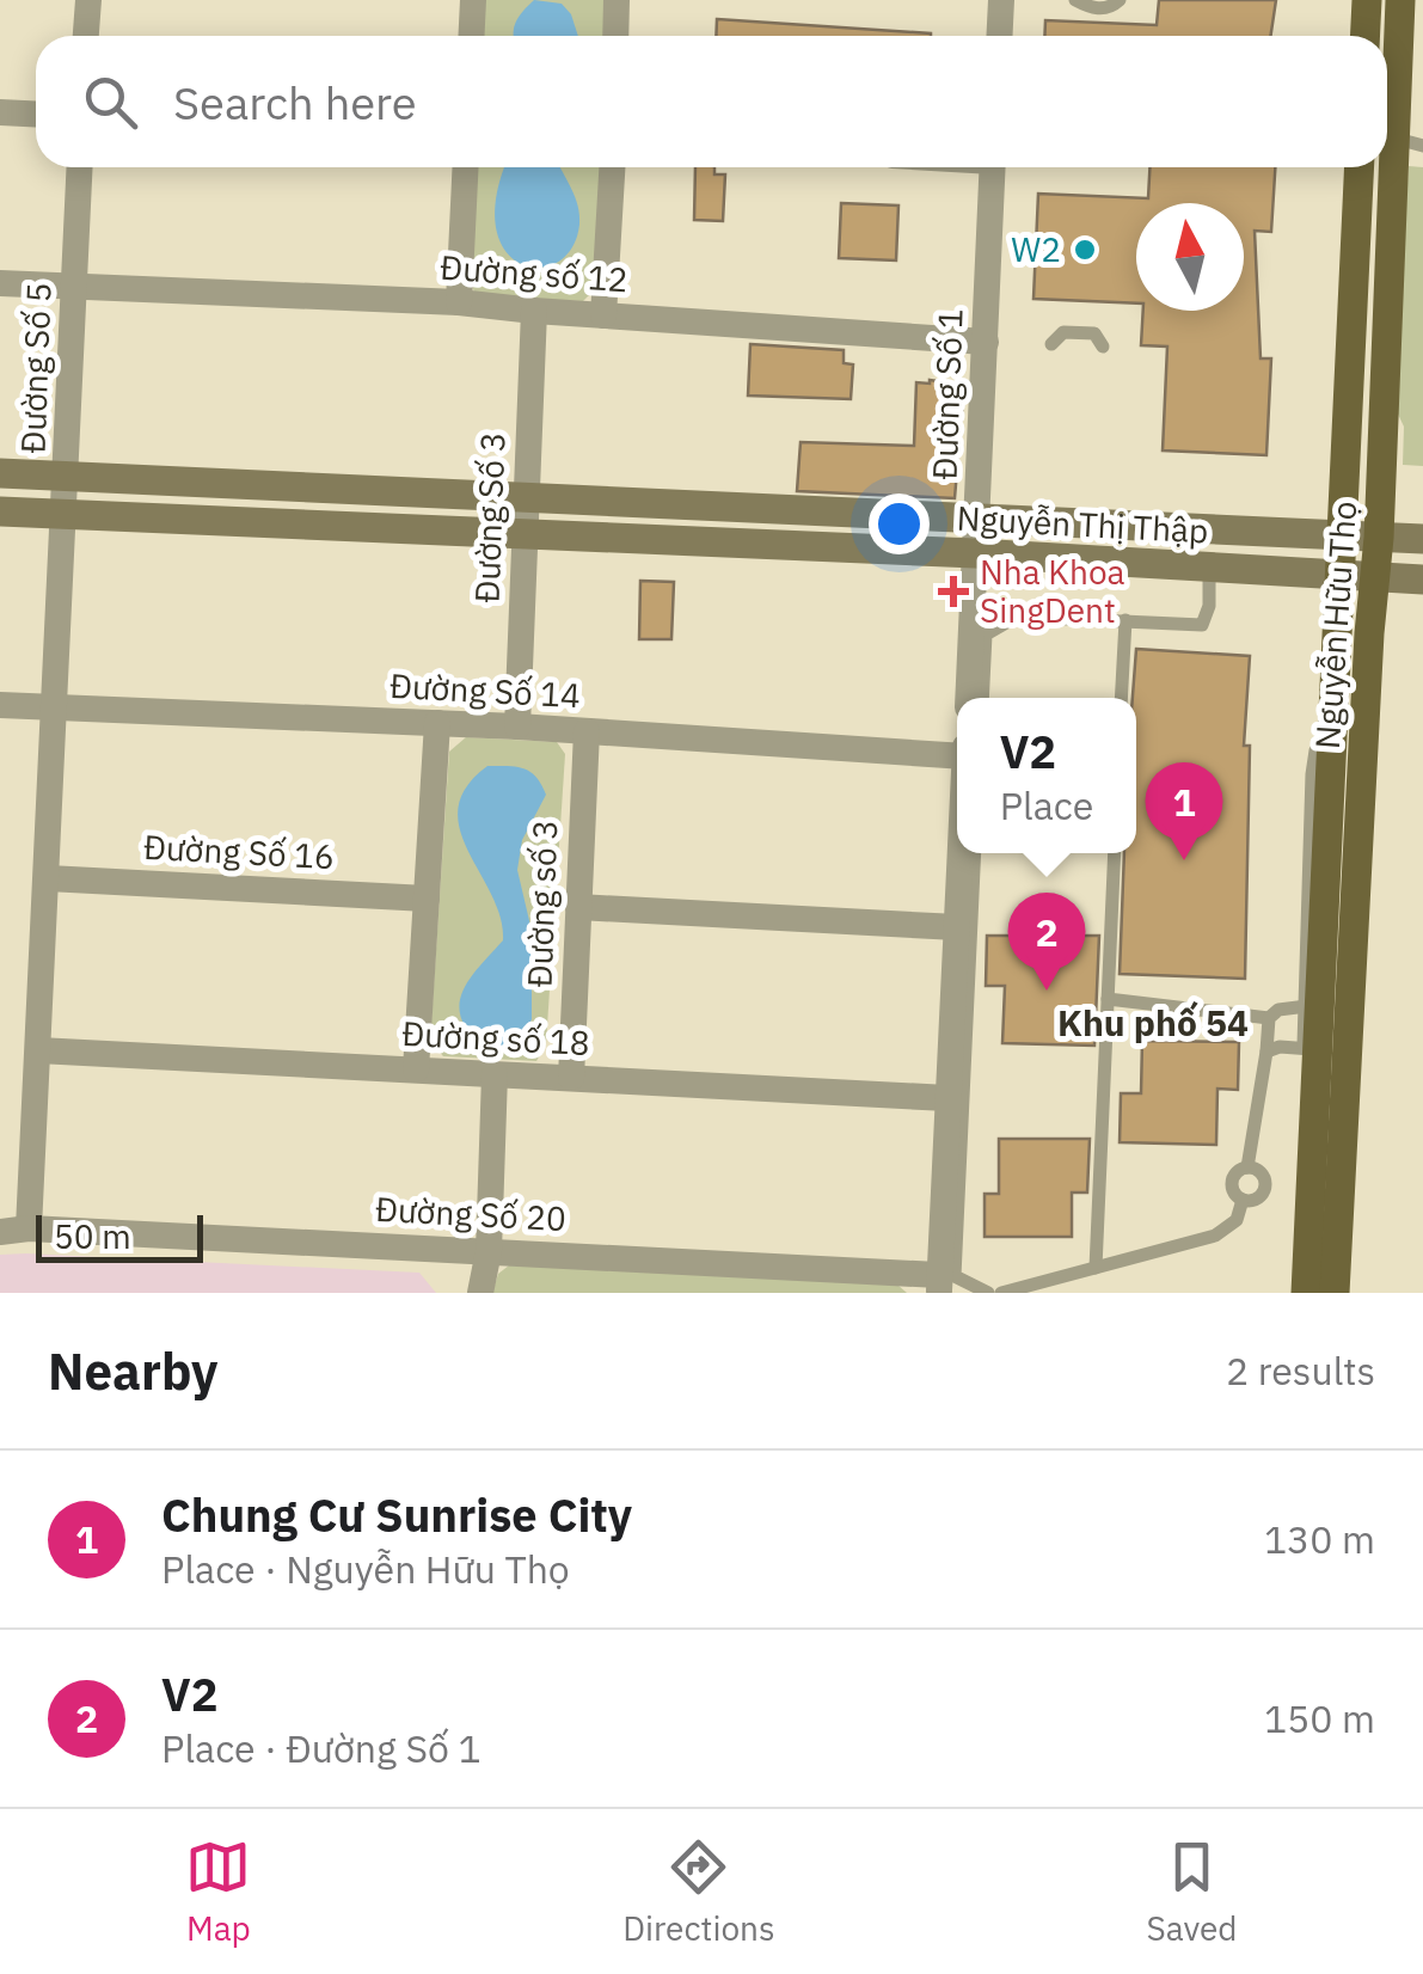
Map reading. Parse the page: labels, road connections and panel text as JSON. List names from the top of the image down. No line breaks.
{"streets":{"main road":["Nguyễn Thị Thập","Nguyễn Hữu Thọ"],"street":["Đường số 12","Đường Số 5","Đường Số 1","Đường Số 3","Đường Số 14","Đường Số 16","Đường số 3","Đường số 18","Đường Số 20"]},"crossings":[["Đường số 12","Đường Số 5"],["Đường số 12","Đường Số 1"],["Đường số 12","Đường Số 3"],["Đường Số 5","Nguyễn Thị Thập"],["Đường Số 5","Đường Số 14"],["Đường Số 5","Đường Số 16"],["Đường Số 5","Đường số 18"],["Đường Số 5","Đường Số 20"],["Đường Số 1","Nguyễn Thị Thập"],["Đường Số 3","Nguyễn Thị Thập"],["Đường Số 3","Đường Số 14"],["Nguyễn Thị Thập","Nguyễn Hữu Thọ"],["Đường Số 14","Đường số 3"],["Đường số 3","Đường số 18"]],"districts":["Khu phố 54"],"places":{"other":["W2"],"health":["Nha Khoa SingDent"]},"scale_bar":"50 m","north":"top","page":{"search":"Search here","popup":["V2","Place"],"pins":["1","2"],"scale":"50 m","heading":["Nearby","2 results"],"list":[{"mark":"1","name":"Chung Cư Sunrise City","note":"Place · Nguyễn Hữu Thọ","value":"130 m"},{"mark":"2","name":"V2","note":"Place · Đường Số 1","value":"150 m"}],"nav":["Map","Directions","Saved"]}}
